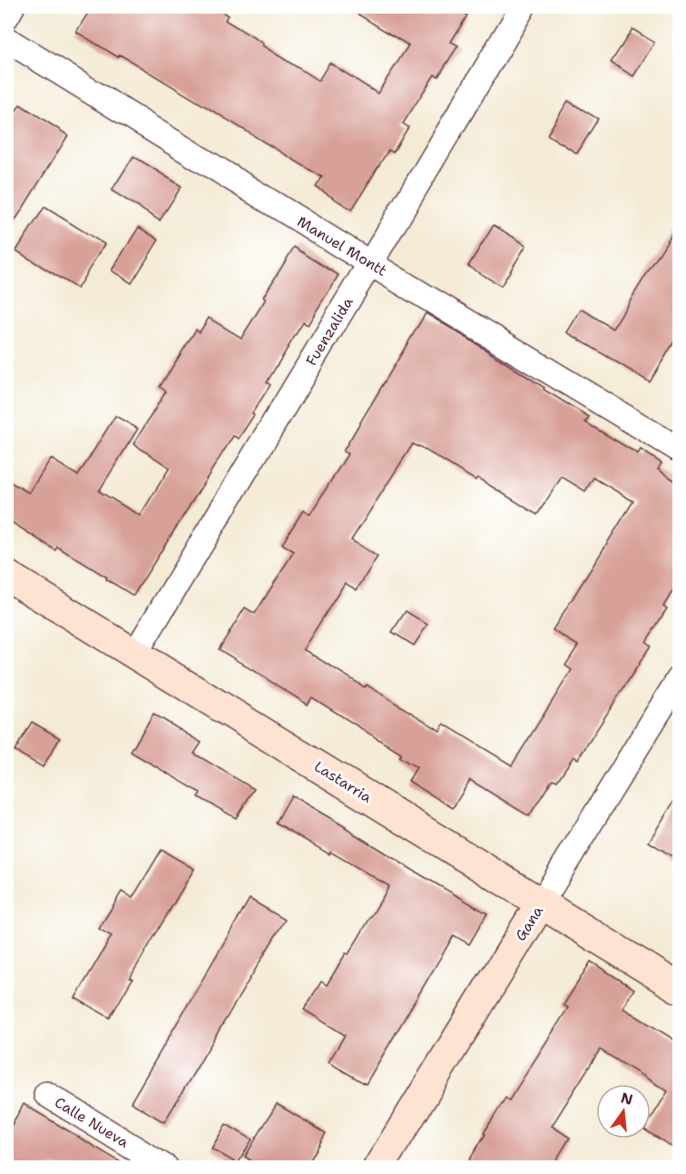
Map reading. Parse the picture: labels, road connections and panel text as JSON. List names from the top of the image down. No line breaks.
{"streets":{"main road":["Lastarria","Gana"],"street":["Manuel Montt","Fuenzalida","Calle Nueva"]},"crossings":[["Manuel Montt","Fuenzalida"],["Fuenzalida","Lastarria"],["Lastarria","Gana"]],"north":"top"}
